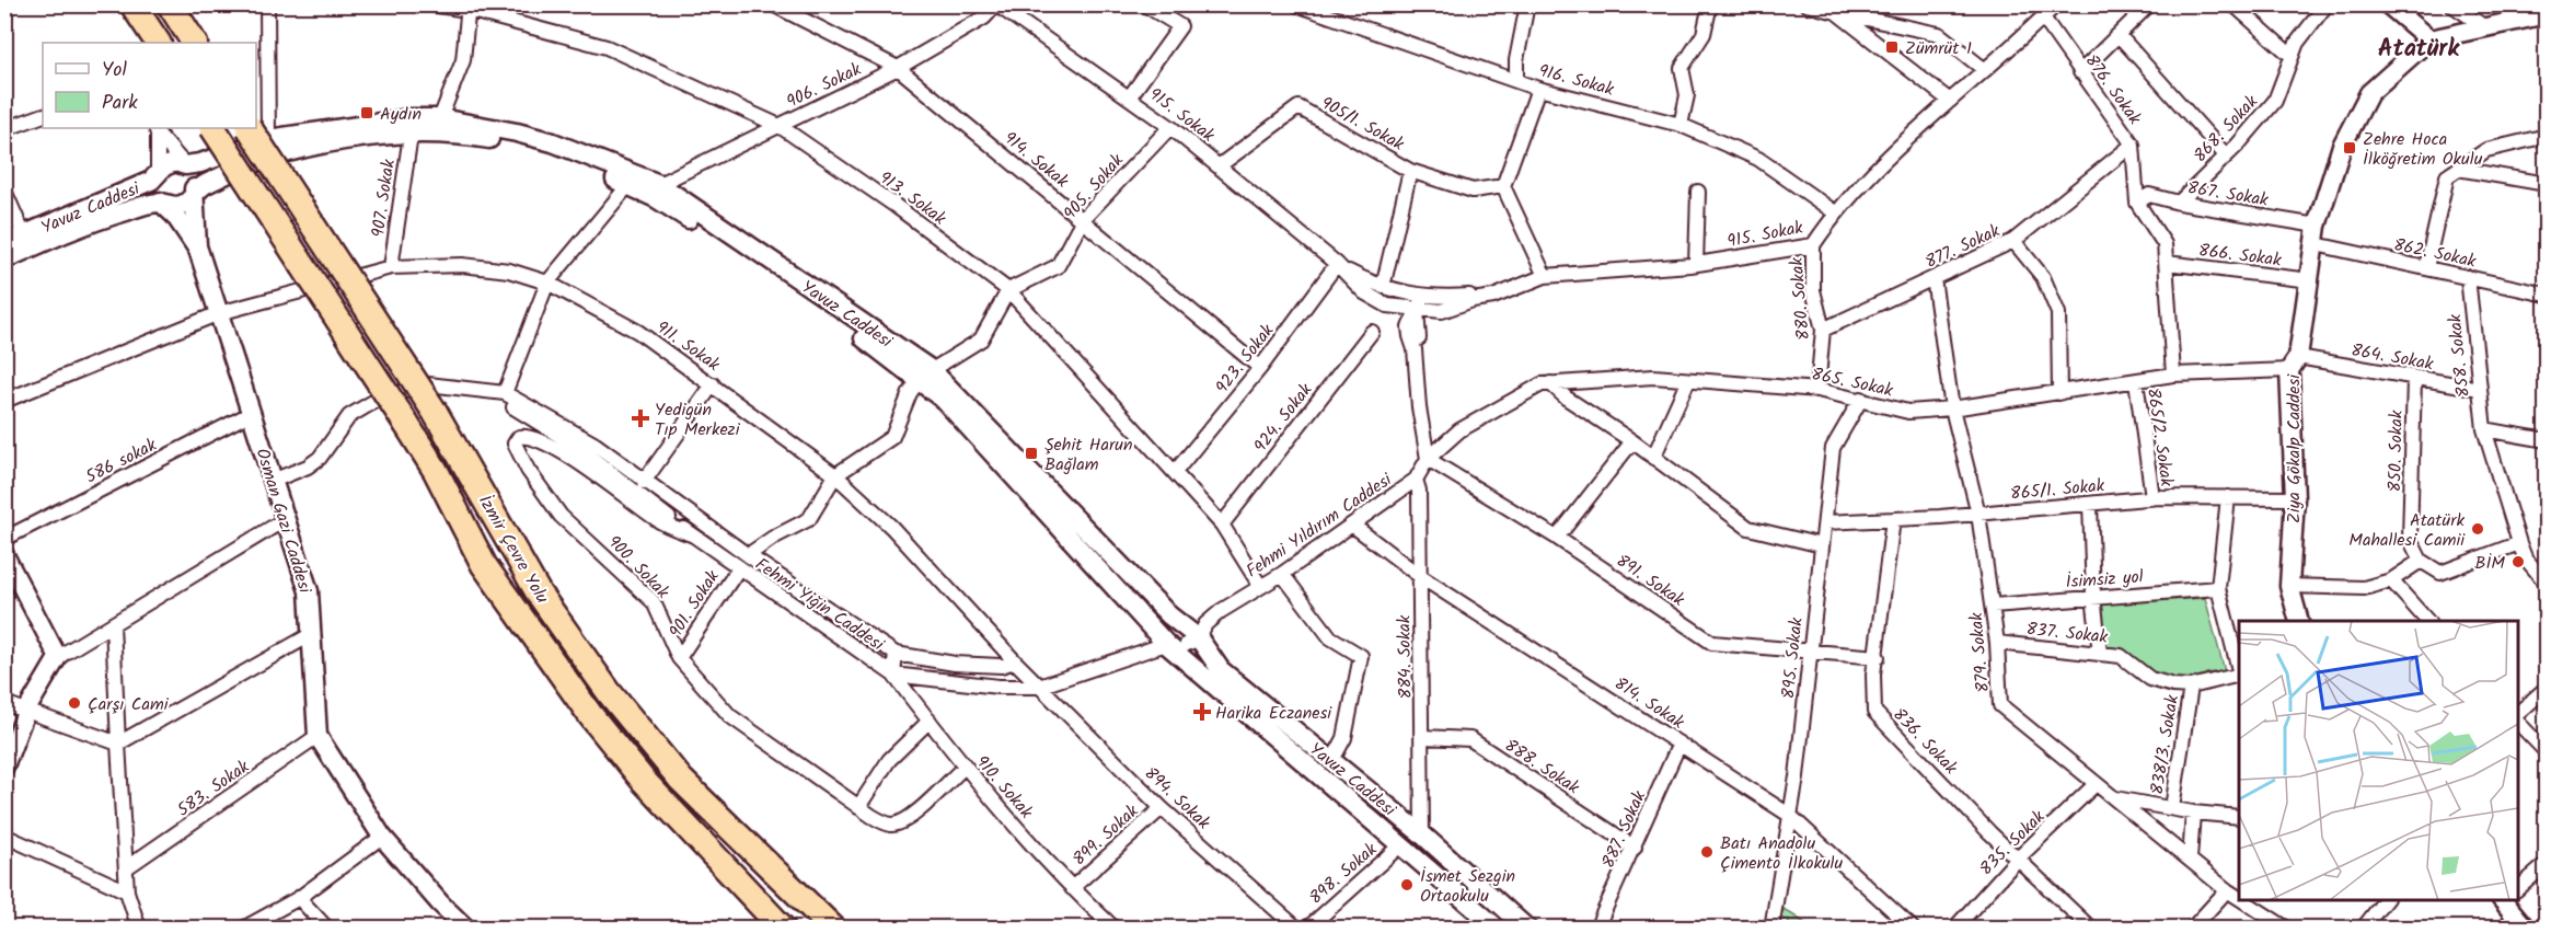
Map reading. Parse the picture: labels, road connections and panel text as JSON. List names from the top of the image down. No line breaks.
{"streets":{"highway":["İzmir Çevre Yolu"],"main road":["Yavuz Caddesi","Ziya Gökalp Caddesi","Osman Gazi Caddesi"],"street":["916. Sokak","906. Sokak","876. Sokak","915. Sokak","905/1. Sokak","868. Sokak","914. Sokak","905. Sokak","867. Sokak","913. Sokak","907. Sokak","877. Sokak","862. Sokak","866. Sokak","880. Sokak","911. Sokak","864. Sokak","858. Sokak","923. Sokak","865. Sokak","924. Sokak","865/2. Sokak","850. Sokak","586 sokak","865/1. Sokak","Fehmi Yıldırım Caddesi","900. Sokak","İsimsiz yol","891. Sokak","901. Sokak","Fehmi Yiğin Caddesi","837. Sokak","879. Sokak","884. Sokak","895. Sokak","814. Sokak","836. Sokak","838/3. Sokak","888. Sokak","910. Sokak","583. Sokak","894. Sokak","887. Sokak","899. Sokak","835. Sokak","898. Sokak"]},"crossings":[["916. Sokak","915. Sokak"],["906. Sokak","915. Sokak"],["906. Sokak","914. Sokak"],["906. Sokak","913. Sokak"],["906. Sokak","Yavuz Caddesi"],["876. Sokak","915. Sokak"],["876. Sokak","867. Sokak"],["876. Sokak","877. Sokak"],["876. Sokak","866. Sokak"],["876. Sokak","865. Sokak"],["915. Sokak","905/1. Sokak"],["915. Sokak","905. Sokak"],["915. Sokak","880. Sokak"],["915. Sokak","923. Sokak"],["868. Sokak","867. Sokak"],["914. Sokak","905. Sokak"],["914. Sokak","923. Sokak"],["905. Sokak","913. Sokak"],["867. Sokak","Ziya Gökalp Caddesi"],["913. Sokak","923. Sokak"],["913. Sokak","924. Sokak"],["913. Sokak","Fehmi Yıldırım Caddesi"],["907. Sokak","Yavuz Caddesi"],["907. Sokak","911. Sokak"],["Yavuz Caddesi","Osman Gazi Caddesi"],["Yavuz Caddesi","Fehmi Yıldırım Caddesi"],["Yavuz Caddesi","İzmir Çevre Yolu"],["Yavuz Caddesi","Fehmi Yiğin Caddesi"],["Yavuz Caddesi","884. Sokak"],["Yavuz Caddesi","898. Sokak"],["877. Sokak","880. Sokak"],["877. Sokak","879. Sokak"],["862. Sokak","858. Sokak"],["862. Sokak","Ziya Gökalp Caddesi"],["866. Sokak","Ziya Gökalp Caddesi"],["880. Sokak","865. Sokak"],["911. Sokak","Osman Gazi Caddesi"],["911. Sokak","Fehmi Yiğin Caddesi"],["911. Sokak","894. Sokak"],["864. Sokak","858. Sokak"],["864. Sokak","865. Sokak"],["864. Sokak","Ziya Gökalp Caddesi"],["864. Sokak","850. Sokak"],["865. Sokak","865/2. Sokak"],["865. Sokak","Ziya Gökalp Caddesi"],["865. Sokak","Fehmi Yıldırım Caddesi"],["865. Sokak","891. Sokak"],["865. Sokak","879. Sokak"],["865. Sokak","895. Sokak"],["865/2. Sokak","865/1. Sokak"],["Ziya Gökalp Caddesi","865/1. Sokak"],["586 sokak","Osman Gazi Caddesi"],["865/1. Sokak","879. Sokak"],["865/1. Sokak","895. Sokak"],["865/1. Sokak","836. Sokak"],["Osman Gazi Caddesi","Fehmi Yiğin Caddesi"],["Osman Gazi Caddesi","583. Sokak"],["Fehmi Yıldırım Caddesi","891. Sokak"],["Fehmi Yıldırım Caddesi","884. Sokak"],["Fehmi Yıldırım Caddesi","814. Sokak"],["900. Sokak","901. Sokak"],["900. Sokak","Fehmi Yiğin Caddesi"],["900. Sokak","910. Sokak"],["İsimsiz yol","879. Sokak"],["891. Sokak","895. Sokak"],["891. Sokak","836. Sokak"],["901. Sokak","Fehmi Yiğin Caddesi"],["Fehmi Yiğin Caddesi","910. Sokak"],["Fehmi Yiğin Caddesi","894. Sokak"],["837. Sokak","879. Sokak"],["837. Sokak","838/3. Sokak"],["879. Sokak","835. Sokak"],["884. Sokak","814. Sokak"],["884. Sokak","888. Sokak"],["895. Sokak","814. Sokak"],["814. Sokak","887. Sokak"],["836. Sokak","835. Sokak"],["888. Sokak","887. Sokak"],["910. Sokak","899. Sokak"],["894. Sokak","899. Sokak"]],"districts":["Atatürk"],"places":{"transit":["Zümrüt 1","Aydın","Zehre Hoca İlköğretim Okulu","Şehit Harun Bağlam"],"health":["Yedigün Tıp Merkezi","Harika Eczanesi"],"other":["Atatürk Mahallesi Camii","BİM","Çarşı Cami","Batı Anadolu Çimento İlkokulu","İsmet Sezgin Ortaokulu"]},"legend":["Yol","Park"]}
